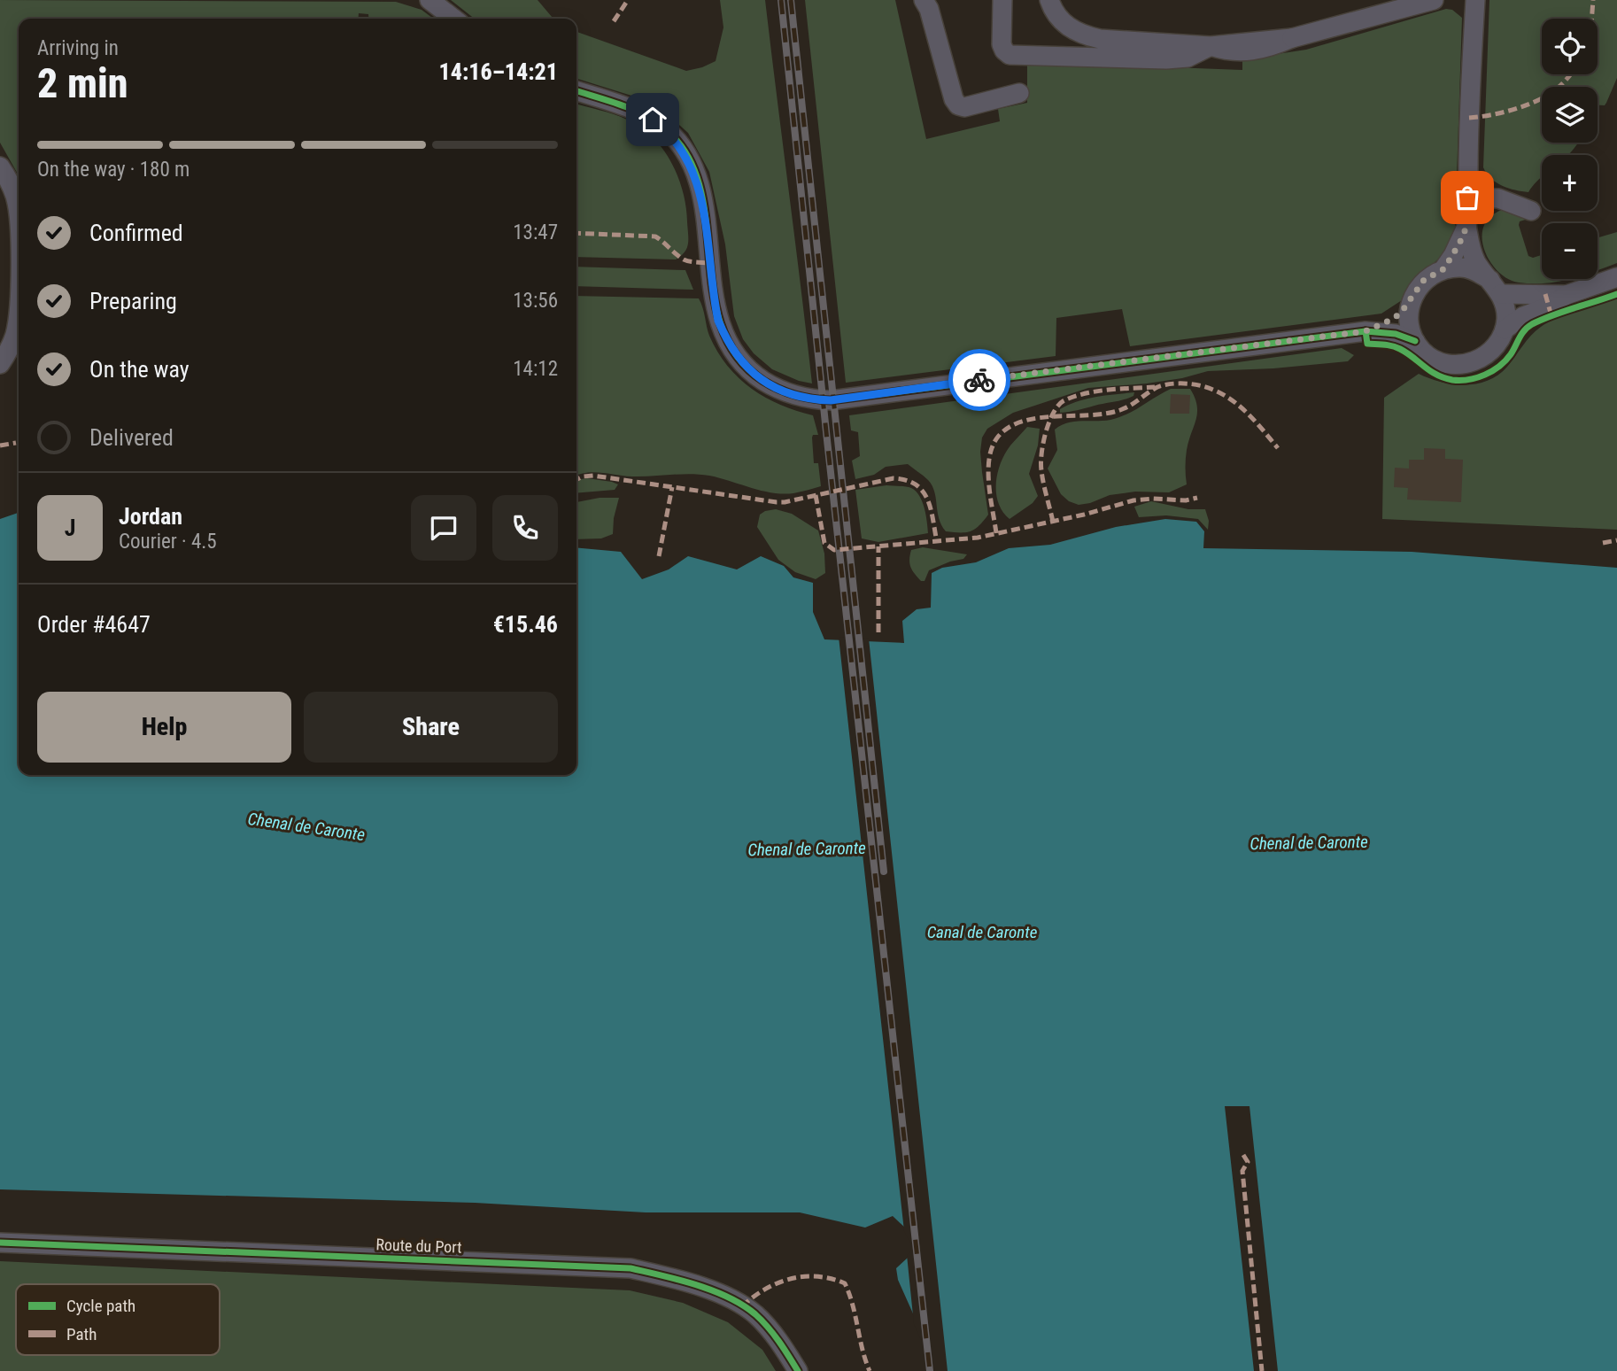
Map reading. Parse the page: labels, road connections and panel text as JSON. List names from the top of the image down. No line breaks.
{"streets":{"street":["Route du Port"]},"water":["Chenal de Caronte","Canal de Caronte"],"legend":["Cycle path","Path"],"page":{"map_buttons":["+","−"],"heading":["2 min","Arriving in","14:16–14:21"],"panel":["Jordan","Courier · 4.5","Order #4647","€15.46"],"bar":"On the way · 180 m","list":[["Confirmed","13:47"],["Preparing","13:56"],["On the way","14:12"],"Delivered"],"round":"J","buttons":["Help","Share"]}}
